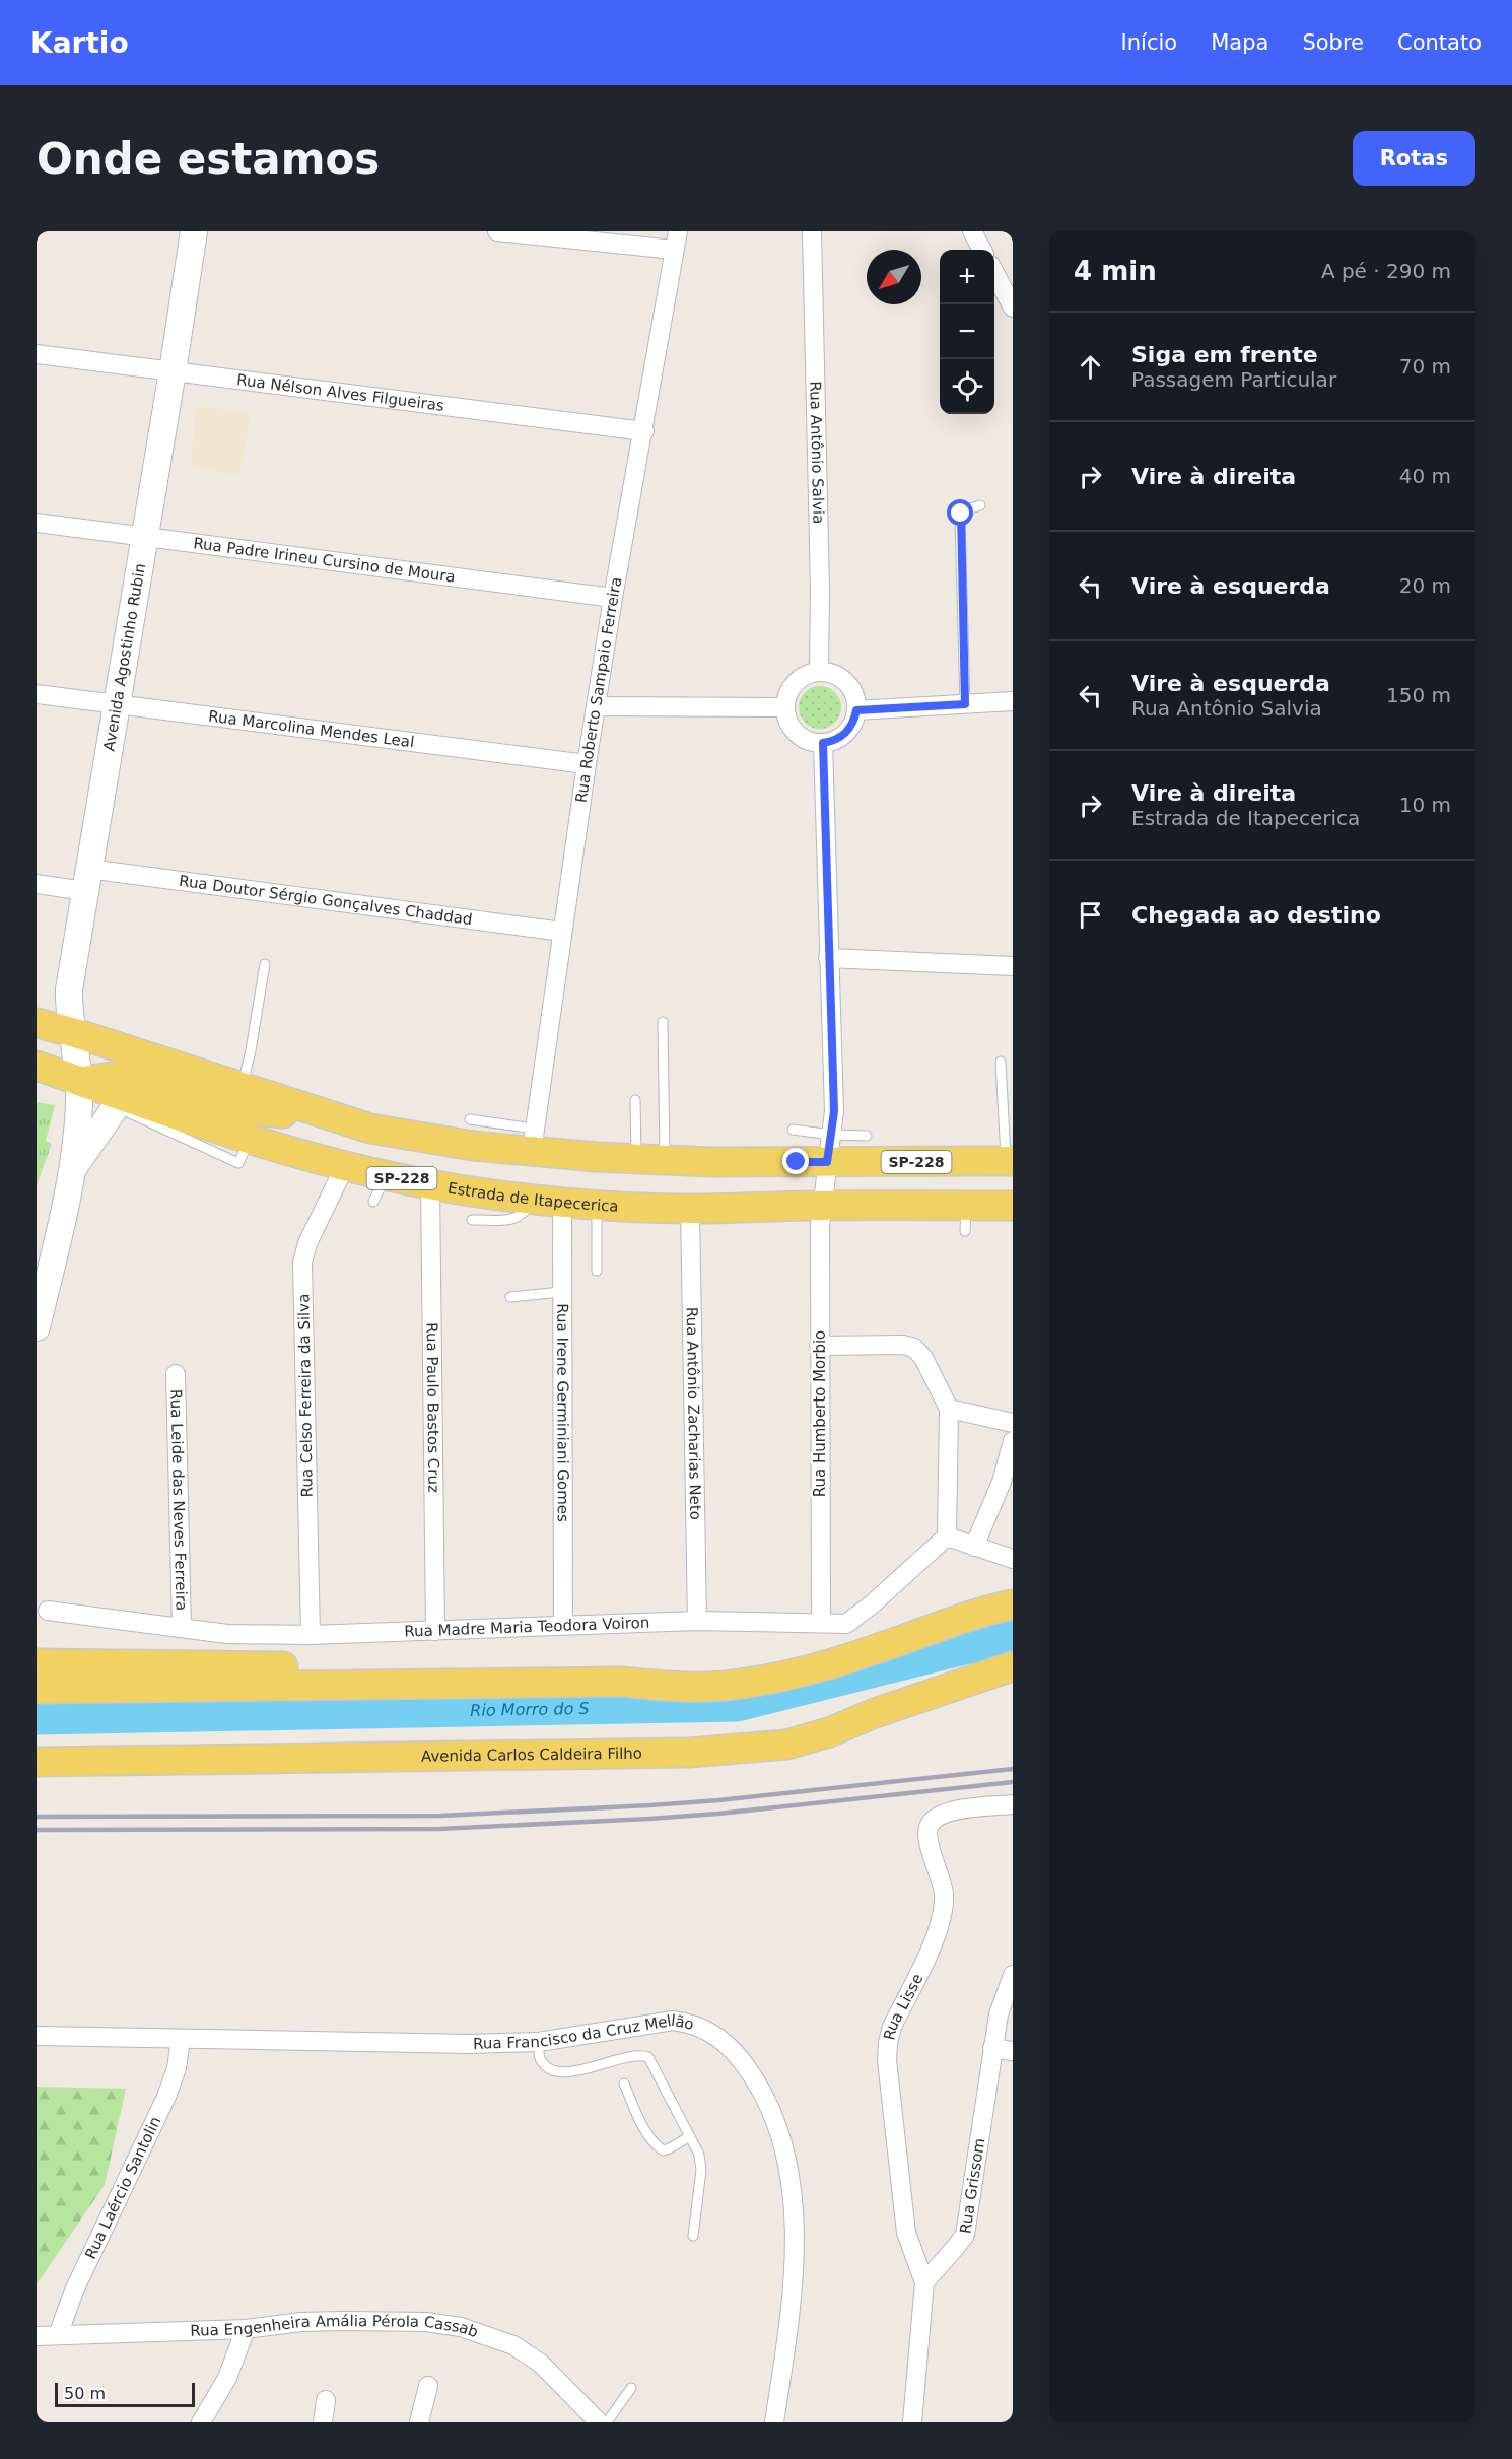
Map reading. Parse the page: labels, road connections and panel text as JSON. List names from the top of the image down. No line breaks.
{"streets":{"main road":["Avenida Agostinho Rubin","SP-228","Estrada de Itapecerica","Avenida Carlos Caldeira Filho"],"street":["Rua Nélson Alves Filgueiras","Rua Antônio Salvia","Rua Padre Irineu Cursino de Moura","Rua Roberto Sampaio Ferreira","Rua Marcolina Mendes Leal","Rua Doutor Sérgio Gonçalves Chaddad","Rua Celso Ferreira da Silva","Rua Paulo Bastos Cruz","Rua Irene Germiniani Gomes","Rua Humberto Morbio","Rua Antônio Zacharias Neto","Rua Leide das Neves Ferreira","Rua Madre Maria Teodora Voiron","Rua Lisse","Rua Francisco da Cruz Mellão","Rua Grissom","Rua Laércio Santolin","Rua Engenheira Amália Pérola Cassab"]},"crossings":[["Rua Nélson Alves Filgueiras","Avenida Agostinho Rubin"],["Rua Nélson Alves Filgueiras","Rua Roberto Sampaio Ferreira"],["Rua Padre Irineu Cursino de Moura","Avenida Agostinho Rubin"],["Rua Padre Irineu Cursino de Moura","Rua Roberto Sampaio Ferreira"],["Avenida Agostinho Rubin","Rua Marcolina Mendes Leal"],["Avenida Agostinho Rubin","Rua Doutor Sérgio Gonçalves Chaddad"],["Avenida Agostinho Rubin","SP-228"],["Avenida Agostinho Rubin","Estrada de Itapecerica"],["Rua Roberto Sampaio Ferreira","Rua Marcolina Mendes Leal"],["Rua Roberto Sampaio Ferreira","Rua Doutor Sérgio Gonçalves Chaddad"],["Rua Roberto Sampaio Ferreira","SP-228"],["Estrada de Itapecerica","Rua Celso Ferreira da Silva"],["Estrada de Itapecerica","Rua Paulo Bastos Cruz"],["Estrada de Itapecerica","Rua Irene Germiniani Gomes"],["Estrada de Itapecerica","Rua Humberto Morbio"],["Estrada de Itapecerica","Rua Antônio Zacharias Neto"],["Rua Celso Ferreira da Silva","Rua Madre Maria Teodora Voiron"],["Rua Paulo Bastos Cruz","Rua Madre Maria Teodora Voiron"],["Rua Irene Germiniani Gomes","Rua Madre Maria Teodora Voiron"],["Rua Humberto Morbio","Rua Madre Maria Teodora Voiron"],["Rua Antônio Zacharias Neto","Rua Madre Maria Teodora Voiron"],["Rua Leide das Neves Ferreira","Rua Madre Maria Teodora Voiron"],["Rua Lisse","Rua Grissom"],["Rua Francisco da Cruz Mellão","Rua Laércio Santolin"],["Rua Laércio Santolin","Rua Engenheira Amália Pérola Cassab"]],"water":["Rio Morro do S"],"scale_bar":"50 m","north":"bottom left","page":{"header":"Kartio","nav":["Início","Mapa","Sobre","Contato"],"buttons":"Rotas","title":"Onde estamos","heading":["4 min","A pé · 290 m"],"map_buttons":["+","−"],"list":[["Siga em frente","Passagem Particular","70 m"],["Vire à direita","40 m"],["Vire à esquerda","20 m"],["Vire à esquerda","Rua Antônio Salvia","150 m"],["Vire à direita","Estrada de Itapecerica","10 m"],"Chegada ao destino"],"scale":"50 m"}}
